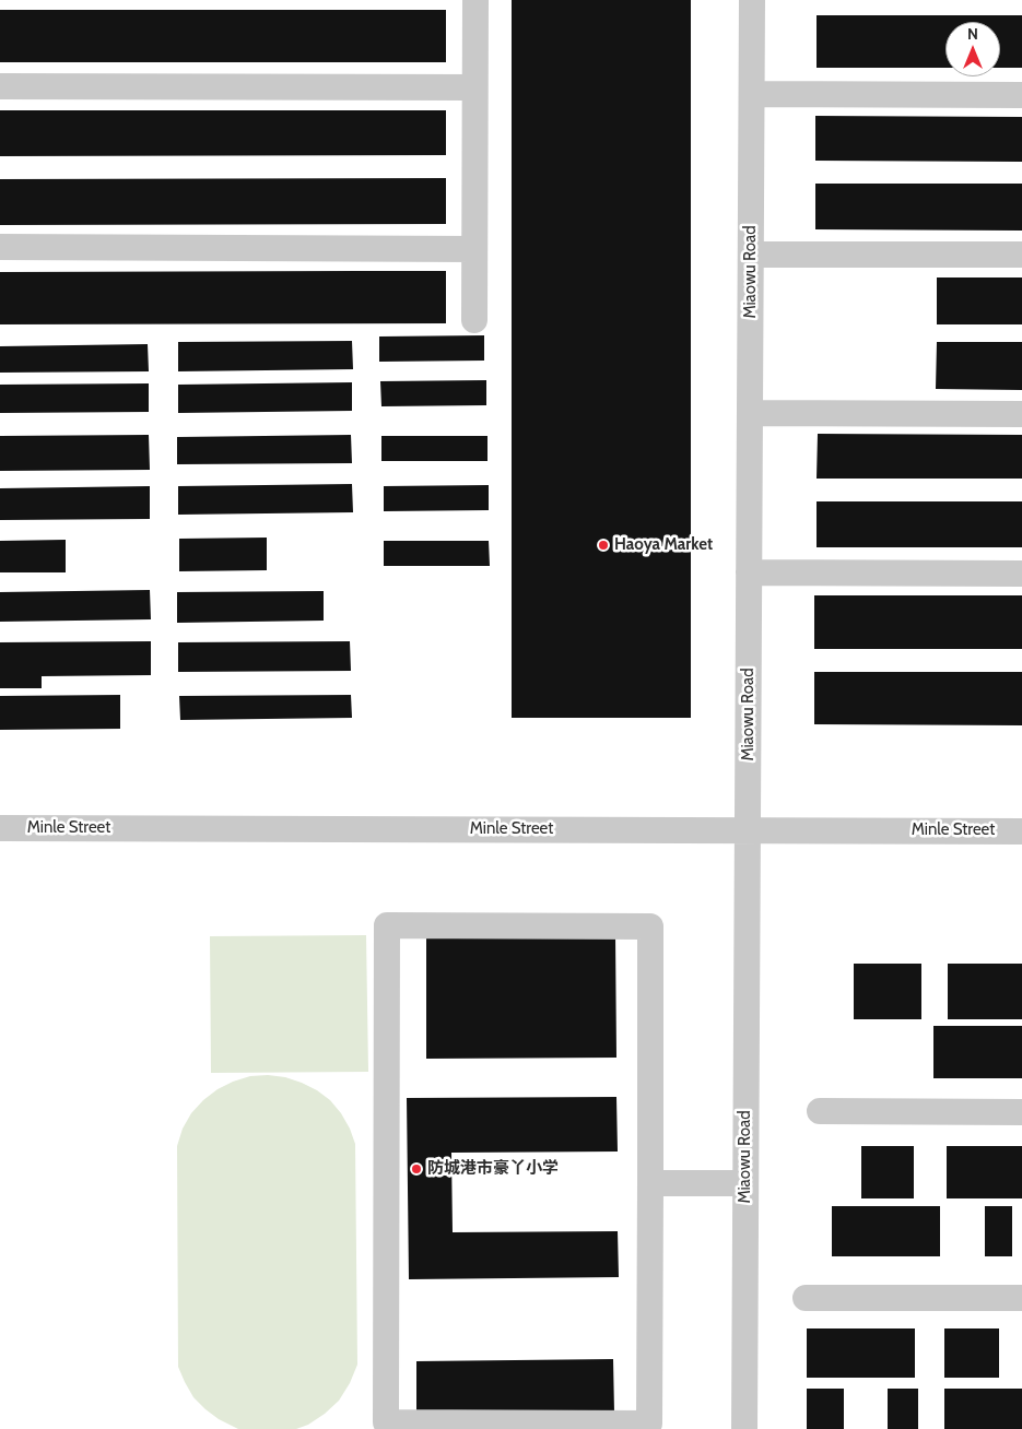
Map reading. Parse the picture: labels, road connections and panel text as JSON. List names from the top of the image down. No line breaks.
{"streets":{"street":["Miaowu Road","Minle Street"]},"crossings":[["Miaowu Road","Minle Street"]],"places":["Haoya Market","防城港市豪丫小学"],"north":"top"}
